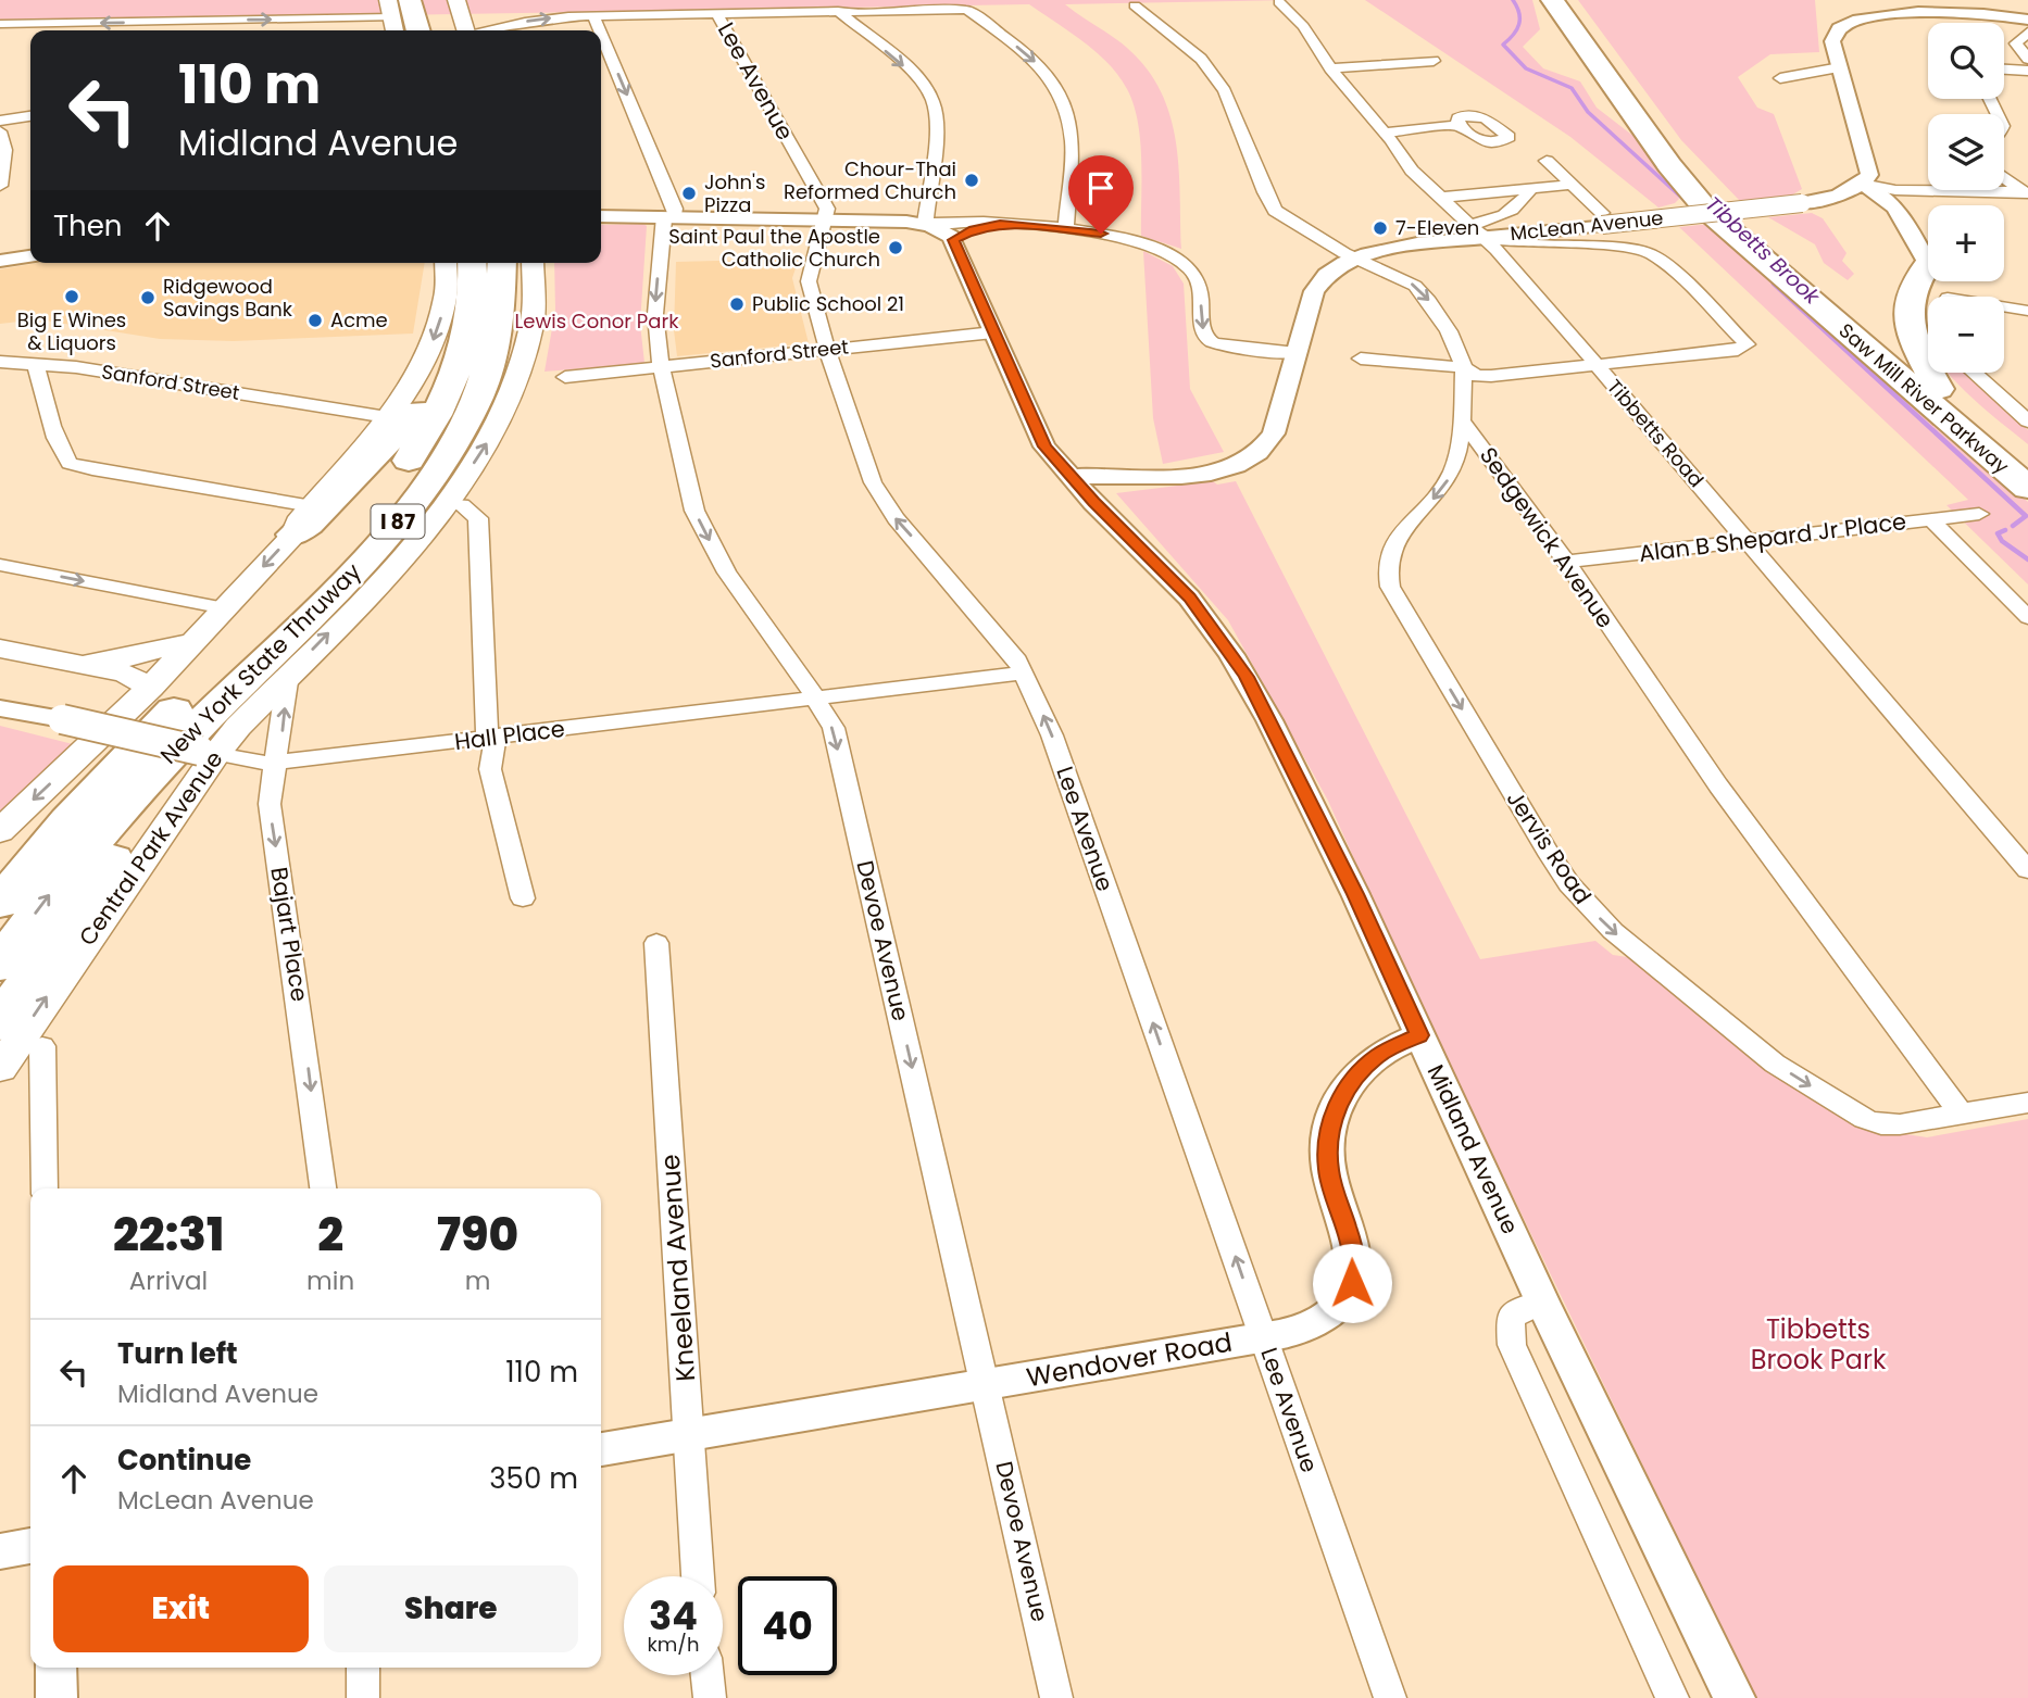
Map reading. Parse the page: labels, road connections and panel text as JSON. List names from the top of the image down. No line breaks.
{"streets":{"highway":["Saw Mill River Parkway","I 87","New York State Thruway"],"main road":["Central Park Avenue"],"street":["Lee Avenue","McLean Avenue","Sanford Street","Tibbetts Road","Sedgewick Avenue","Alan B Shepard Jr Place","Hall Place","Jervis Road","Bajart Place","Devoe Avenue","Midland Avenue","Kneeland Avenue","Wendover Road"]},"crossings":[["Lee Avenue","Sanford Street"],["Lee Avenue","Hall Place"],["Lee Avenue","Wendover Road"],["McLean Avenue","Tibbetts Road"],["McLean Avenue","Midland Avenue"],["Sanford Street","Devoe Avenue"],["Tibbetts Road","Alan B Shepard Jr Place"],["Sedgewick Avenue","Alan B Shepard Jr Place"],["Sedgewick Avenue","Jervis Road"],["Hall Place","Central Park Avenue"],["Hall Place","Bajart Place"],["Hall Place","Devoe Avenue"],["Central Park Avenue","Bajart Place"],["Devoe Avenue","Wendover Road"],["Midland Avenue","Wendover Road"],["Kneeland Avenue","Wendover Road"]],"one_way":["Lee Avenue","Jervis Road","Devoe Avenue"],"water":["Tibbetts Brook"],"parks":["Lewis Conor Park","Tibbetts Brook Park"],"places":["Chour-Thai Reformed Church","John's Pizza","7-Eleven","Saint Paul the Apostle Catholic Church","Big E Wines & Liquors","Ridgewood Savings Bank","Public School 21","Acme"],"page":{"map_buttons":["+","−"],"turn":["110 m","Midland Avenue"],"then":"Then","eta":["22:31","Arrival","2","min","790","m"],"list":[{"name":"Turn left","note":"Midland Avenue","value":"110 m"},{"name":"Continue","note":"McLean Avenue","value":"350 m"}],"buttons":["Exit","Share"],"speed":"34 km/h","limit":"40"}}
